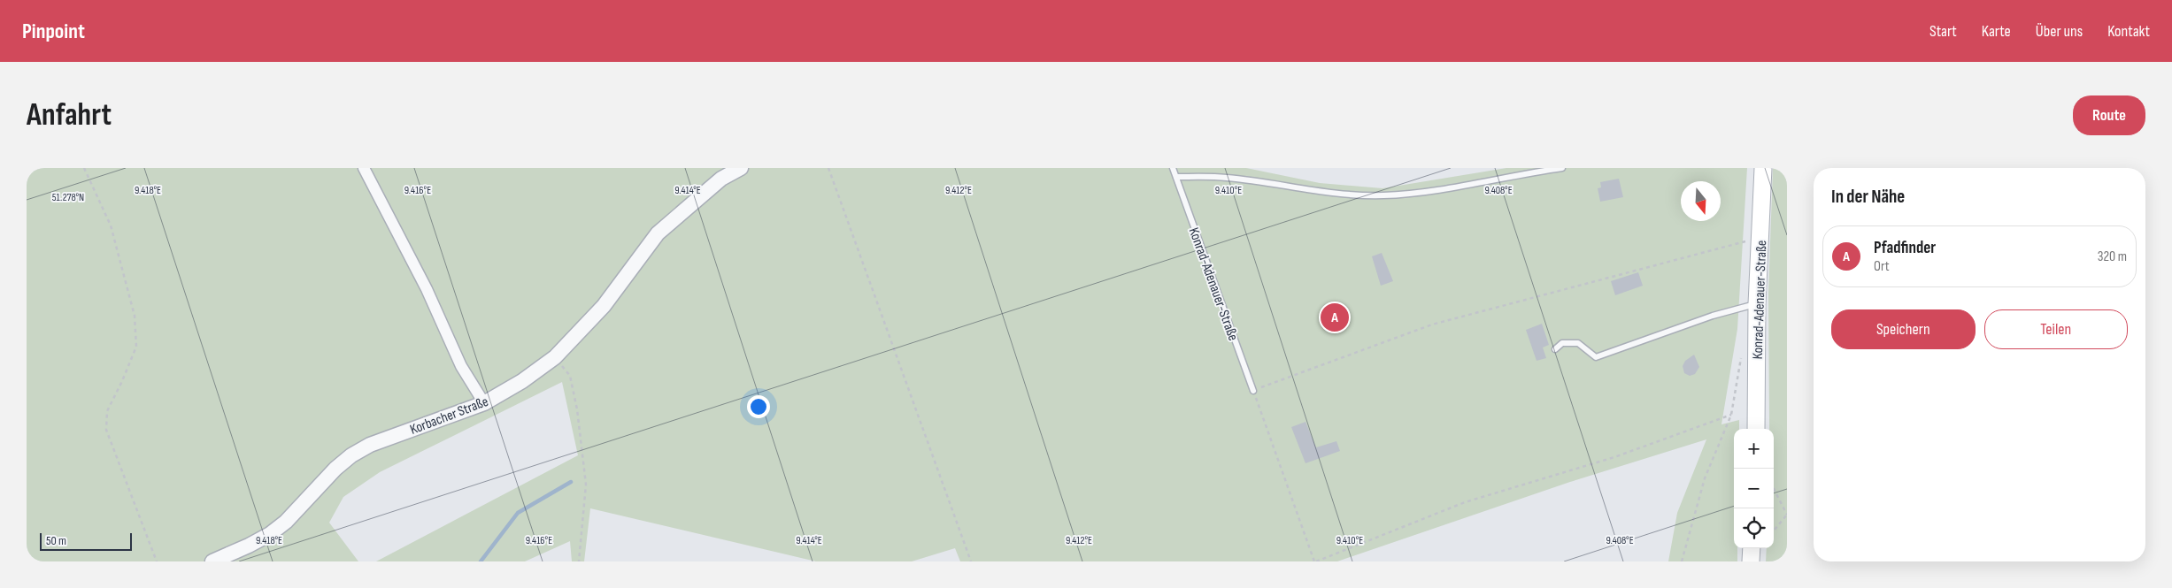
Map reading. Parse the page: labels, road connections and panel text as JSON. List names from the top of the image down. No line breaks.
{"streets":{"main road":["Konrad-Adenauer-Straße"],"street":["Korbacher Straße"]},"scale_bar":"50 m","north":"bottom","page":{"header":"Pinpoint","nav":["Start","Karte","Über uns","Kontakt"],"buttons":["Route",["Speichern","Teilen"]],"title":"Anfahrt","heading":"In der Nähe","list":[{"mark":"A","name":"Pfadfinder","note":"Ort","value":"320 m"}],"pins":"A","map_buttons":["+","−"],"scale":"50 m"},"coordinates":["9.418°E","9.416°E","9.414°E","9.412°E","9.410°E","9.408°E","51.278°N"]}
